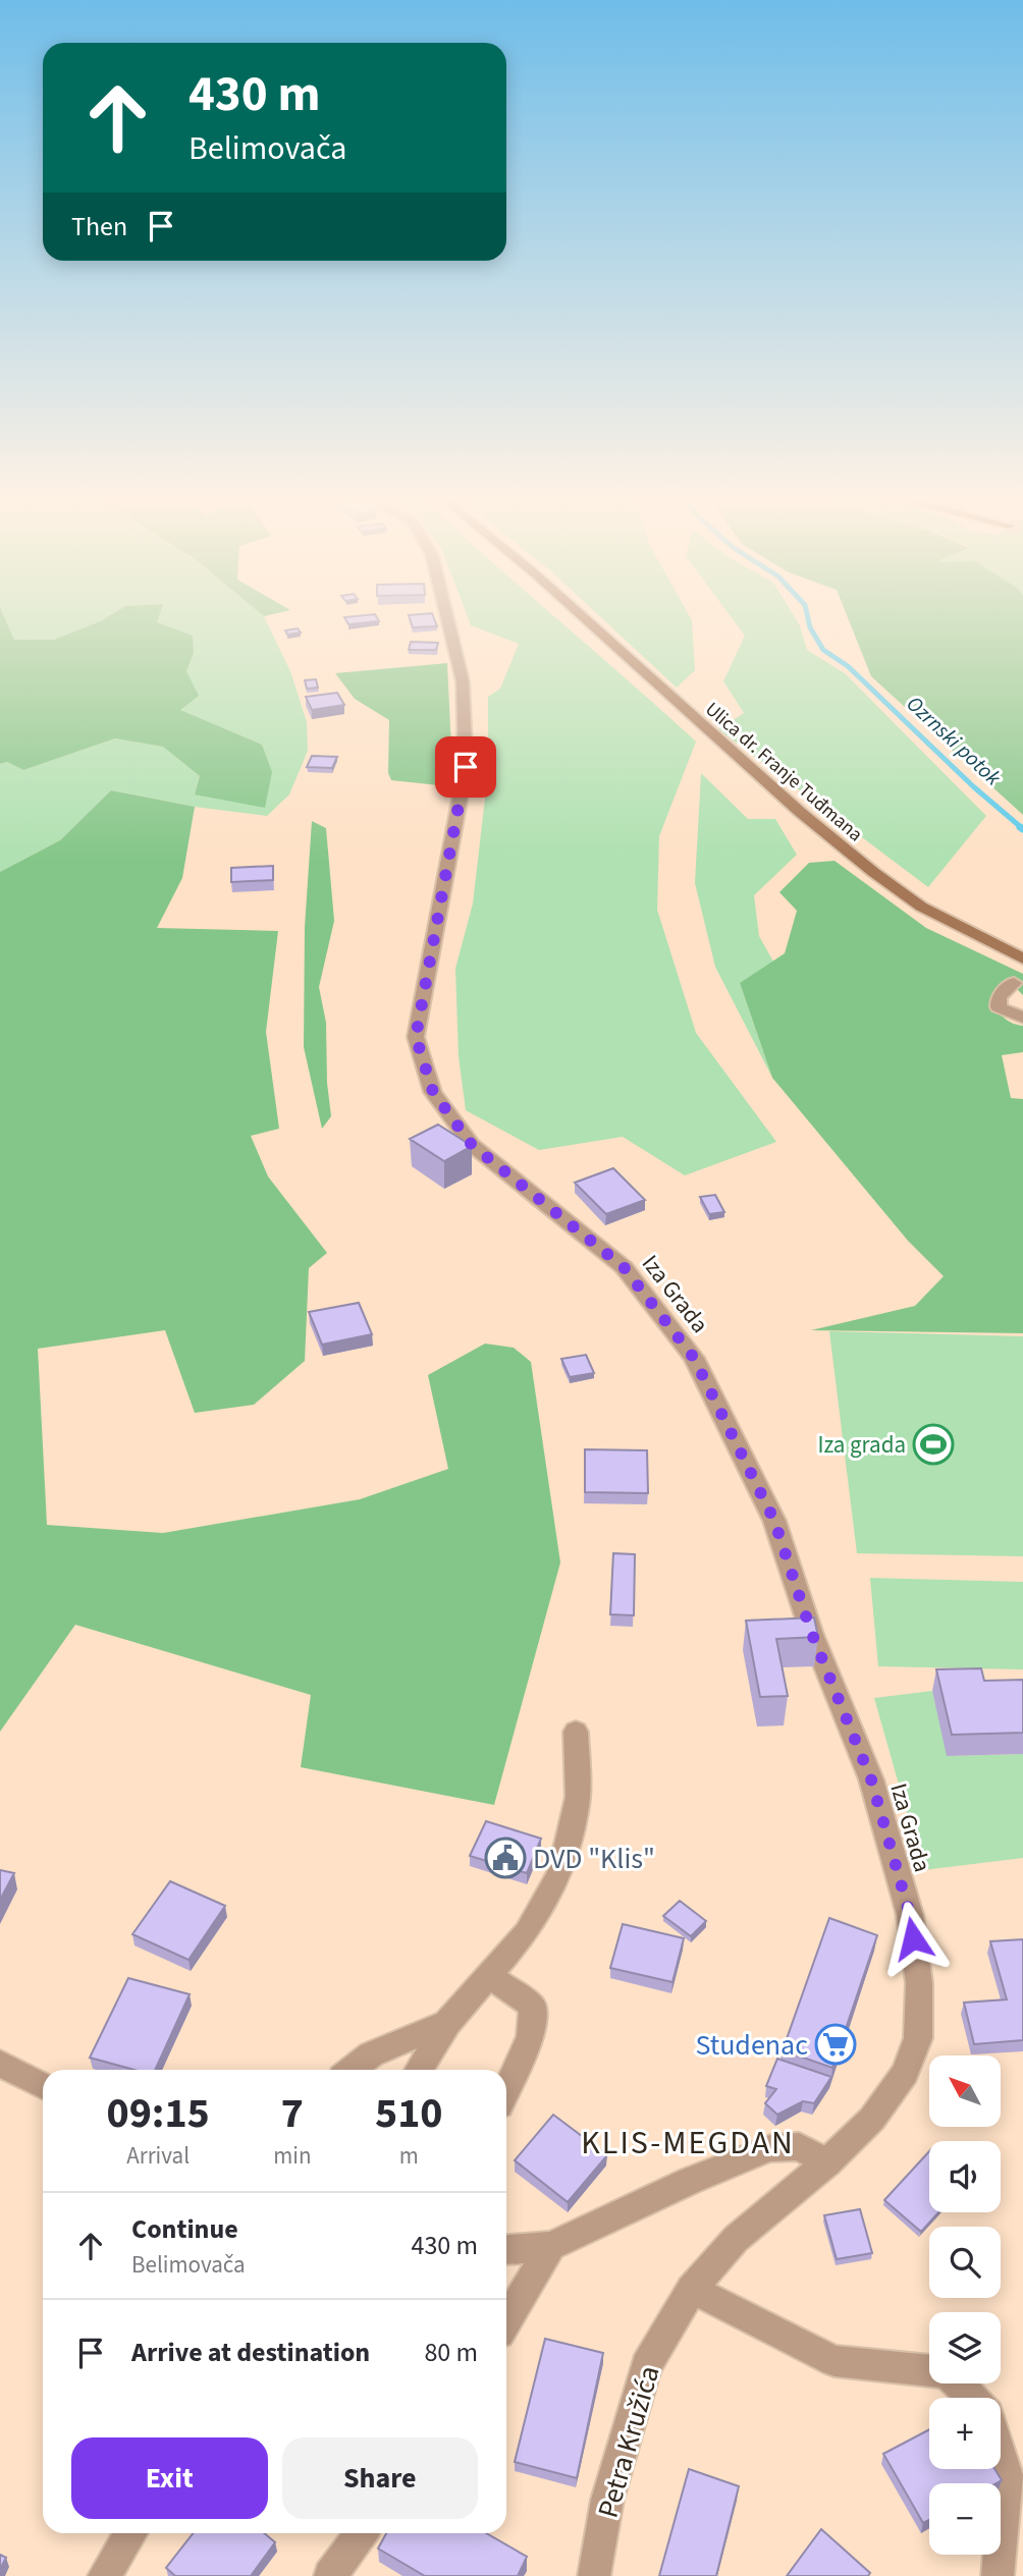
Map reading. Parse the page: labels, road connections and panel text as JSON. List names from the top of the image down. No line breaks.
{"streets":{"main road":["Ulica dr. Franje Tuđmana"],"street":["Iza Grada","Petra Kružića"]},"crossings":[["Iza Grada","Petra Kružića"]],"districts":["KLIS-MEGDAN"],"water":["Ozrnski potok"],"places":{"sports":["Iza grada"],"public building":["DVD \"Klis\""],"supermarket":["Studenac"]},"north":"top left","page":{"turn":["430 m","Belimovača"],"then":"Then","map_buttons":["+","−"],"eta":["09:15","Arrival","7","min","510","m"],"list":[{"name":"Continue","note":"Belimovača","value":"430 m"},{"name":"Arrive at destination","value":"80 m"}],"buttons":["Exit","Share"]}}
